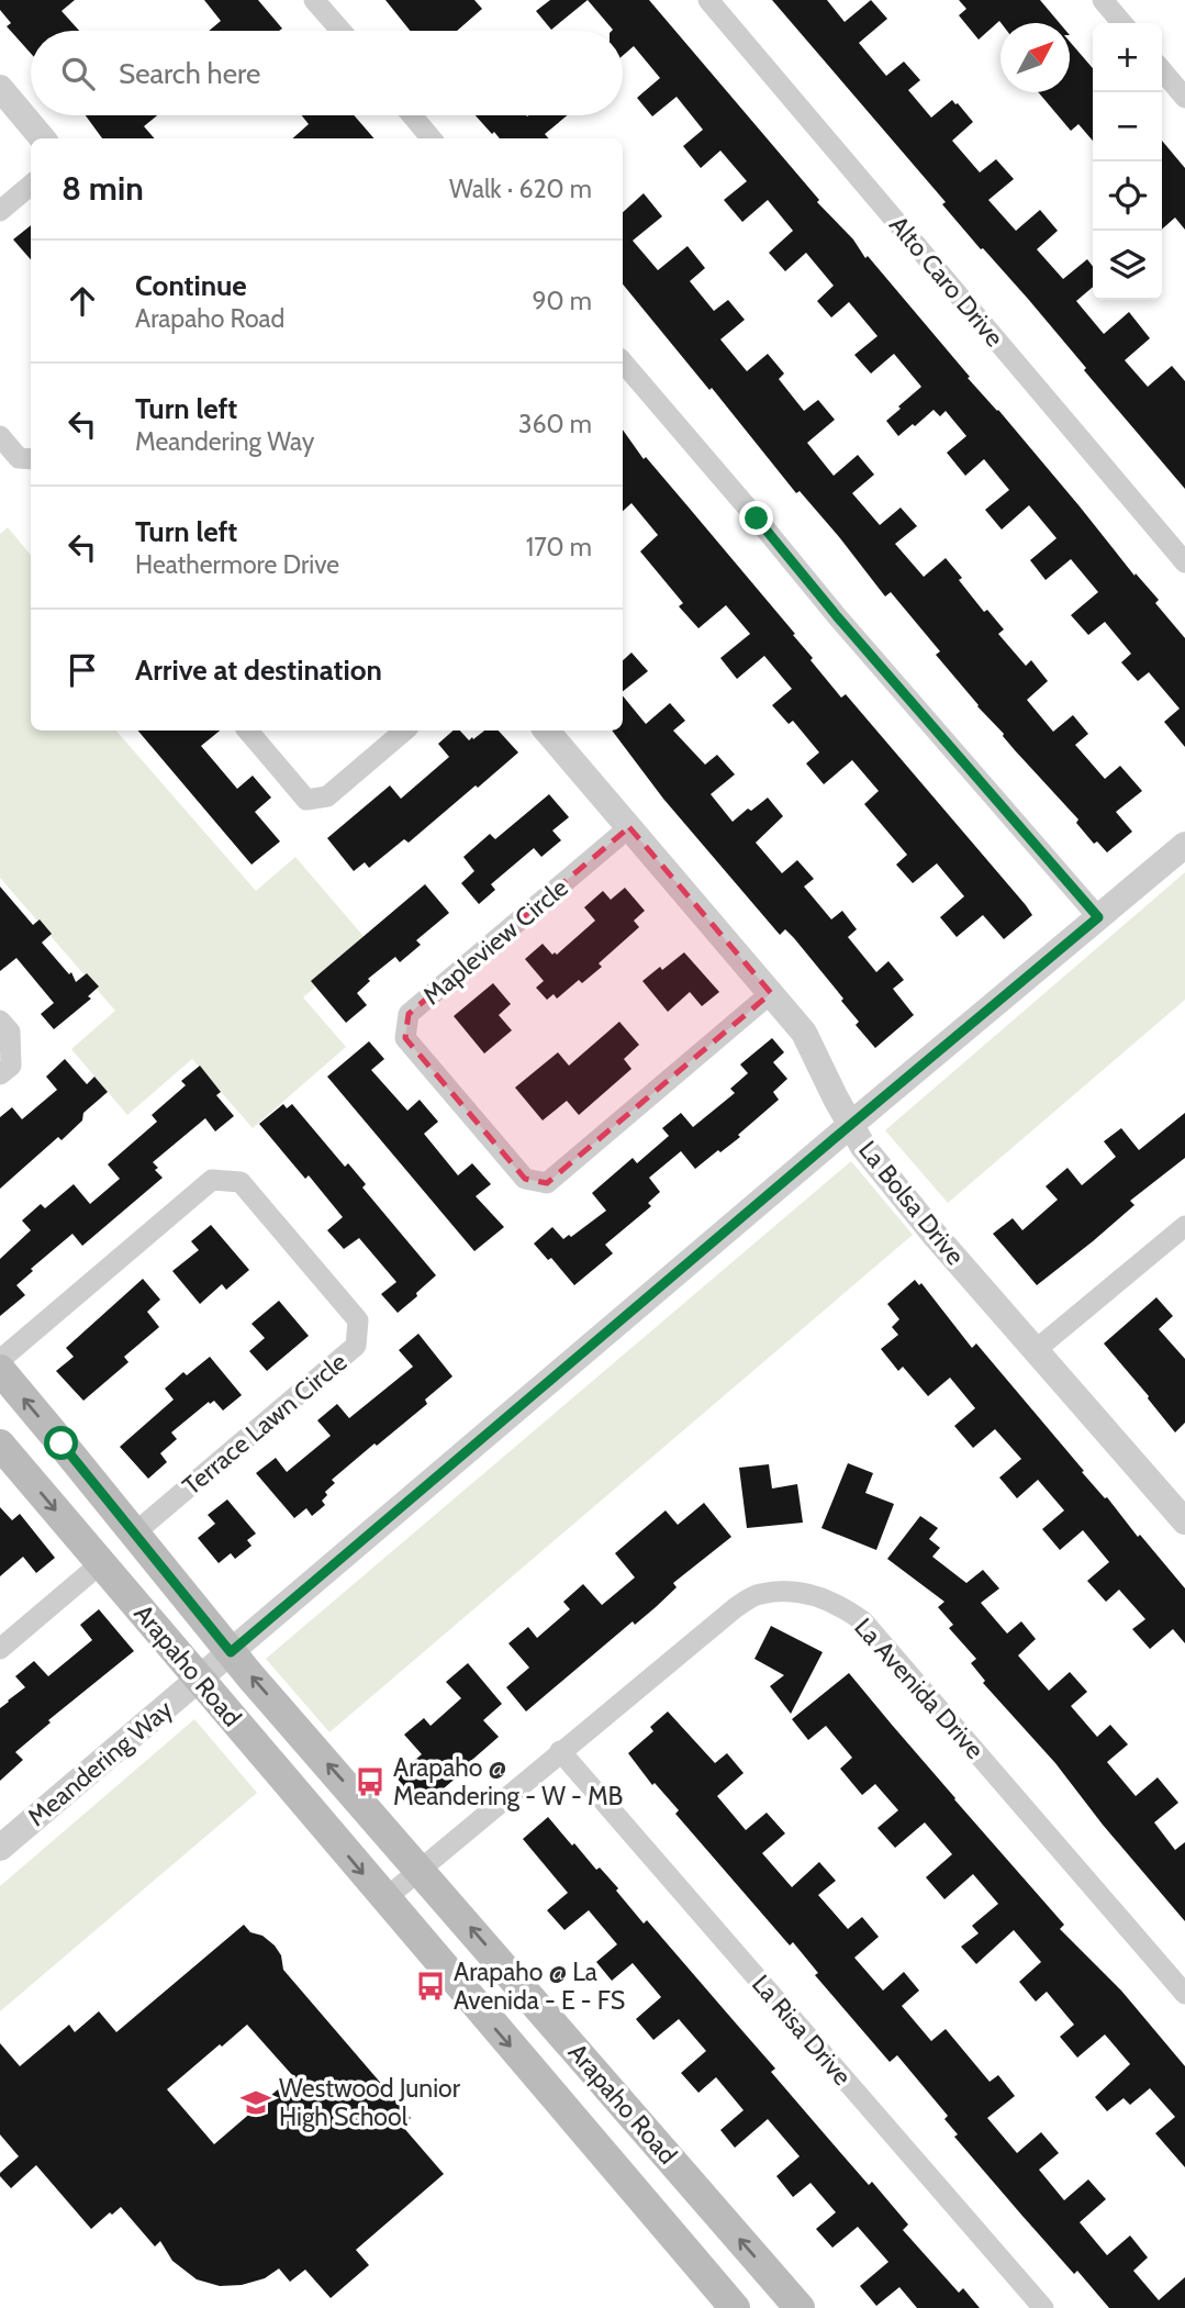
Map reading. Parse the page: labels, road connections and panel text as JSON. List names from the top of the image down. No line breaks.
{"streets":{"main road":["Arapaho Road"],"street":["Alto Caro Drive","Mapleview Circle","La Bolsa Drive","Terrace Lawn Circle","La Avenida Drive","Meandering Way","La Risa Drive"]},"crossings":[["Mapleview Circle","La Bolsa Drive"],["La Bolsa Drive","Meandering Way"],["Terrace Lawn Circle","Arapaho Road"],["Arapaho Road","La Avenida Drive"],["Arapaho Road","Meandering Way"],["La Avenida Drive","La Risa Drive"]],"places":{"bus stop":["Arapaho @ Meandering - W - MB","Arapaho @ La Avenida - E - FS"],"school or university":["Westwood Junior High School"]},"north":"top right","page":{"map_buttons":["+","−"],"search":"Search here","heading":["8 min","Walk · 620 m"],"list":[["Continue","Arapaho Road","90 m"],["Turn left","Meandering Way","360 m"],["Turn left","Heathermore Drive","170 m"],"Arrive at destination"]}}
